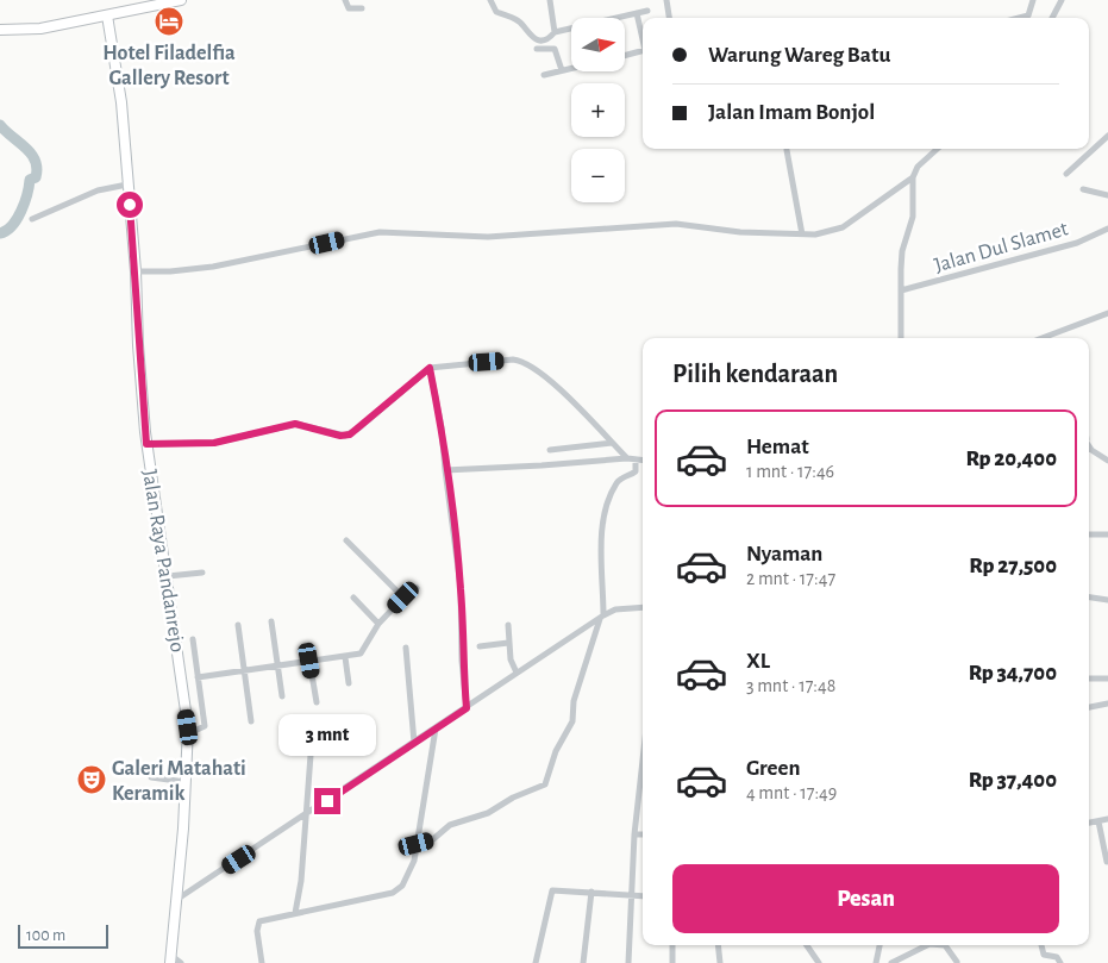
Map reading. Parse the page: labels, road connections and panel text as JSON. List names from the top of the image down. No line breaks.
{"streets":{"main road":["Jalan Raya Pandanrejo"],"street":["Jalan Dul Slamet"]},"places":{"hotel":["Hotel Filadelfia Gallery Resort"],"theatre":["Galeri Matahati Keramik"]},"scale_bar":"100 m","north":"right","page":{"map_buttons":["+","−"],"banner":["Warung Wareg Batu","Jalan Imam Bonjol"],"heading":"Pilih kendaraan","list":[{"name":"Hemat","note":"1 mnt · 17:46","value":"Rp 20,400"},{"name":"Nyaman","note":"2 mnt · 17:47","value":"Rp 27,500"},{"name":"XL","note":"3 mnt · 17:48","value":"Rp 34,700"},{"name":"Green","note":"4 mnt · 17:49","value":"Rp 37,400"}],"bubble":"3 mnt","buttons":"Pesan","scale":"100 m"}}
